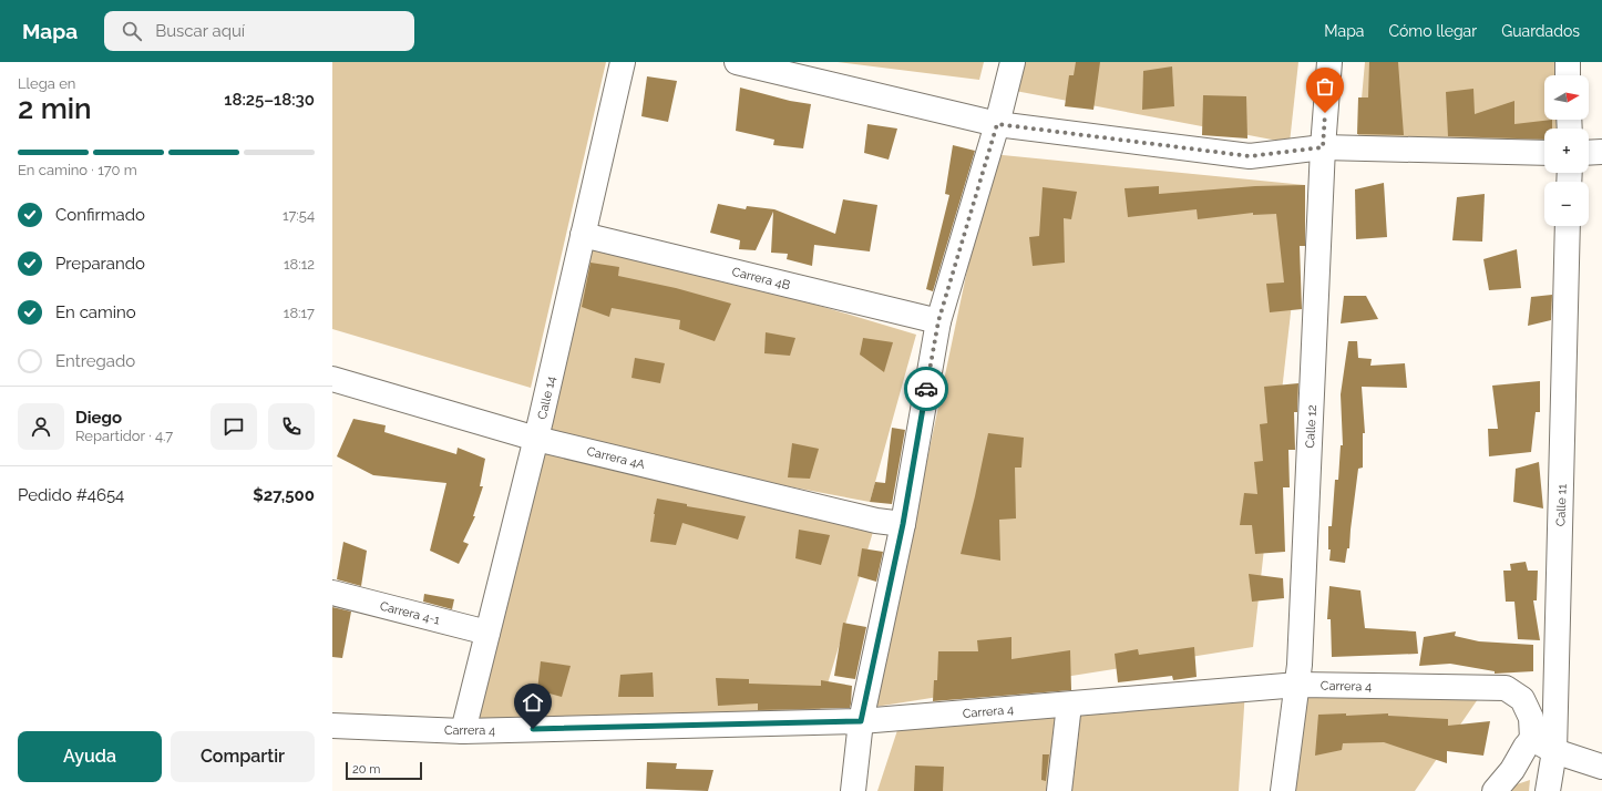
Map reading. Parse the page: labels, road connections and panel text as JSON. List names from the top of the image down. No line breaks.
{"streets":{"street":["Carrera 4B","Calle 14","Calle 12","Carrera 4A","Calle 11","Carrera 4-1","Carrera 4"]},"crossings":[["Carrera 4B","Calle 14"],["Calle 14","Carrera 4A"],["Calle 14","Carrera 4-1"],["Calle 14","Carrera 4"],["Calle 12","Carrera 4"]],"scale_bar":"20 m","north":"right","page":{"header":"Mapa","search":"Buscar aquí","nav":["Mapa","Cómo llegar","Guardados"],"heading":["2 min","Llega en","18:25–18:30"],"panel":["Diego","Repartidor · 4.7","Pedido #4654","$27,500"],"map_buttons":["+","−"],"bar":"En camino · 170 m","list":[["Confirmado","17:54"],["Preparando","18:12"],["En camino","18:17"],"Entregado"],"buttons":["Ayuda","Compartir"],"scale":"20 m"}}
